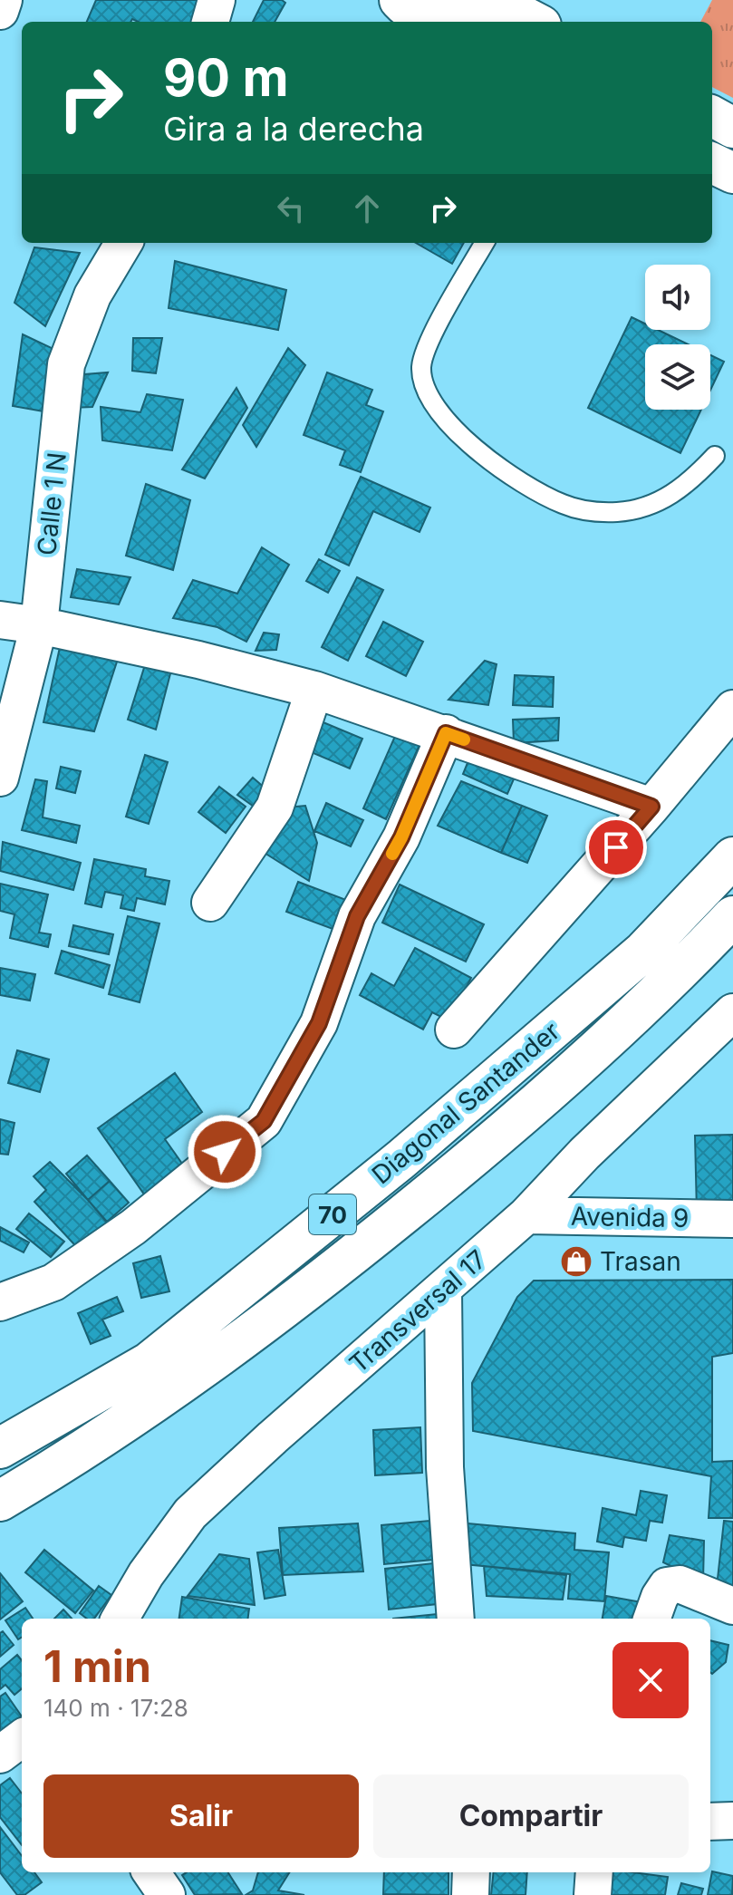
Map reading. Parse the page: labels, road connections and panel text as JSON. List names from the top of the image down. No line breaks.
{"streets":{"main road":["Diagonal Santander","70"],"street":["Calle 1 N","Avenida 9","Transversal 17"]},"crossings":[["Avenida 9","Transversal 17"]],"places":{"shop":["Trasan"]},"page":{"turn":["90 m","Gira a la derecha"],"heading":["1 min","140 m · 17:28"],"buttons":["Salir","Compartir"]}}
